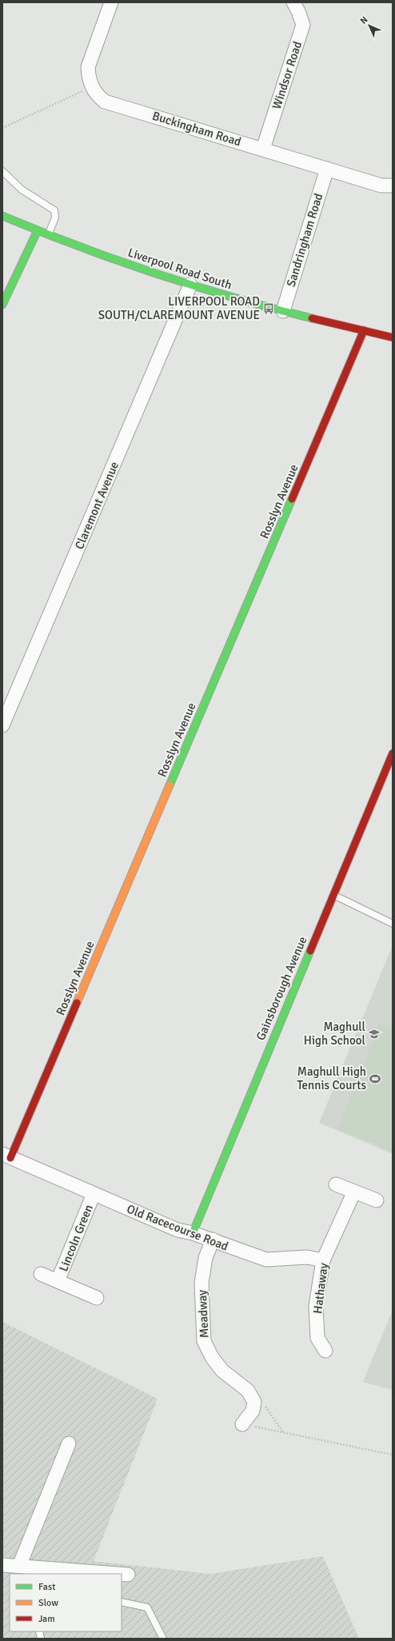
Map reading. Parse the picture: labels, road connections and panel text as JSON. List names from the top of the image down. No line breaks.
{"streets":{"street":["Windsor Road","Buckingham Road","Sandringham Road","Liverpool Road South","Rosslyn Avenue","Claremont Avenue","Gainsborough Avenue","Old Racecourse Road","Lincoln Green","Hathaway","Meadway"]},"crossings":[["Windsor Road","Buckingham Road"],["Buckingham Road","Sandringham Road"],["Sandringham Road","Liverpool Road South"],["Liverpool Road South","Rosslyn Avenue"],["Liverpool Road South","Claremont Avenue"],["Rosslyn Avenue","Old Racecourse Road"],["Gainsborough Avenue","Old Racecourse Road"],["Old Racecourse Road","Lincoln Green"],["Old Racecourse Road","Hathaway"],["Old Racecourse Road","Meadway"]],"places":{"bus stop":["LIVERPOOL ROAD SOUTH/CLAREMOUNT AVENUE"],"school or university":["Maghull High School"],"sports":["Maghull High Tennis Courts"]},"legend":["Fast","Slow","Jam"],"north":"top left"}
